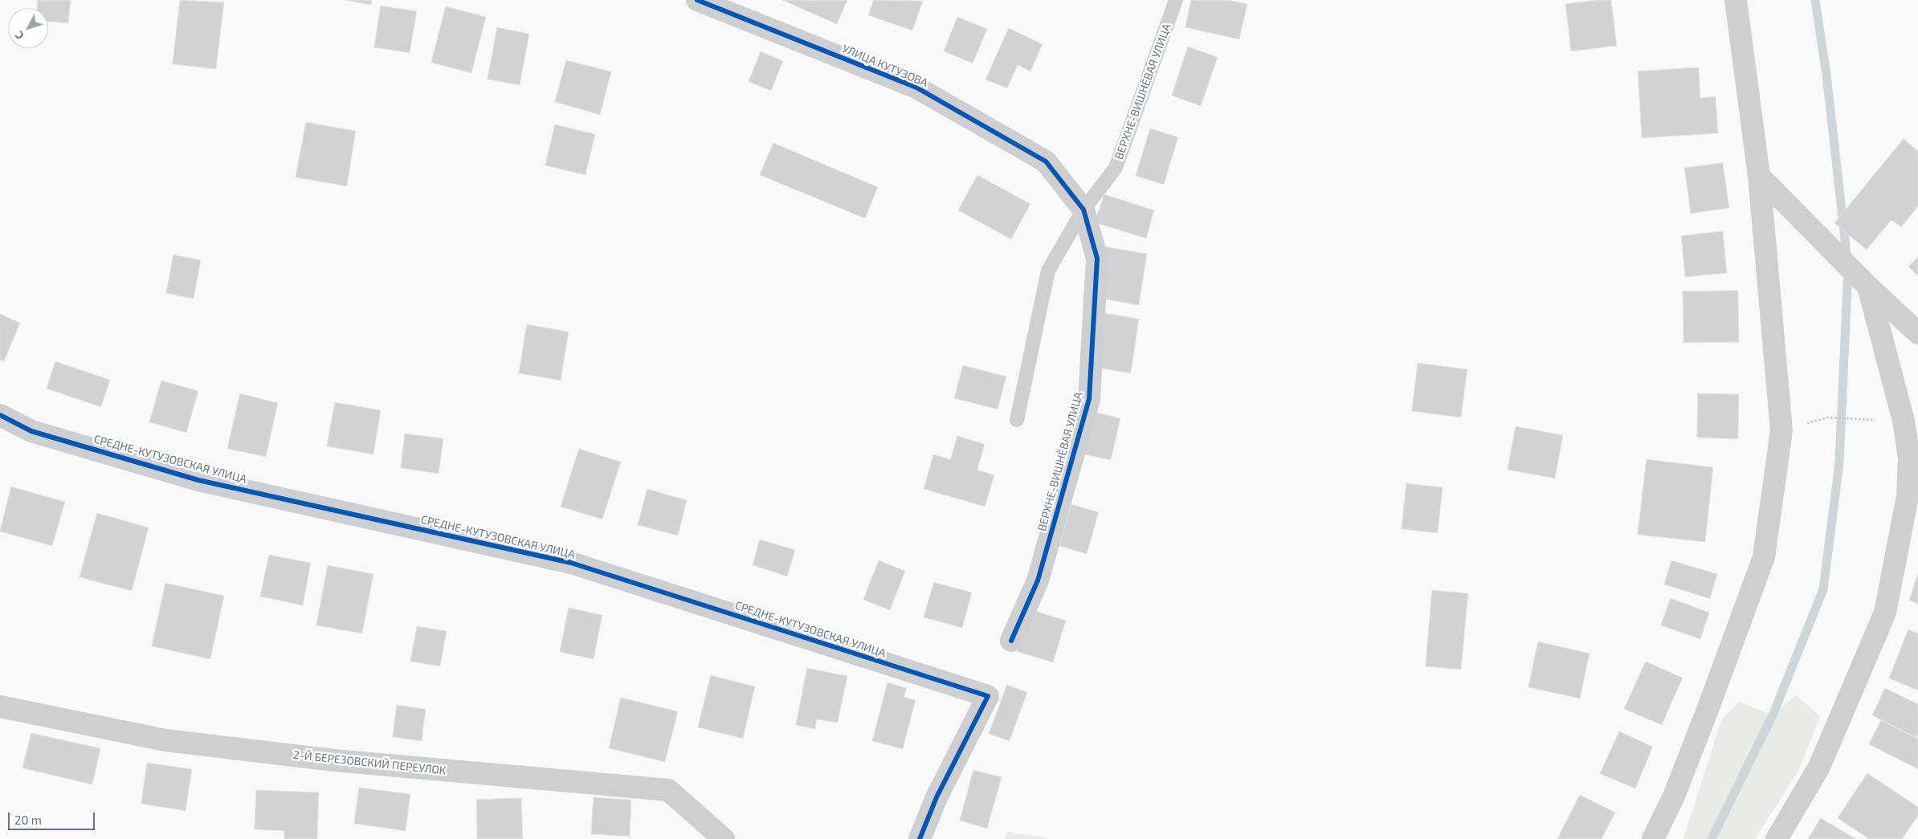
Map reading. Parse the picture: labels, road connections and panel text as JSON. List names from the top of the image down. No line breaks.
{"streets":{"street":["УЛИЦА КУТУЗОВА","ВЕРХНЕ-ВИШНЁВАЯ УЛИЦА","СРЕДНЕ-КУТУЗОВСКАЯ УЛИЦА","2-Й БЕРЕЗОВСКИЙ ПЕРЕУЛОК"]},"crossings":[["УЛИЦА КУТУЗОВА","ВЕРХНЕ-ВИШНЁВАЯ УЛИЦА"]],"scale_bar":"20 m","north":"bottom left"}
